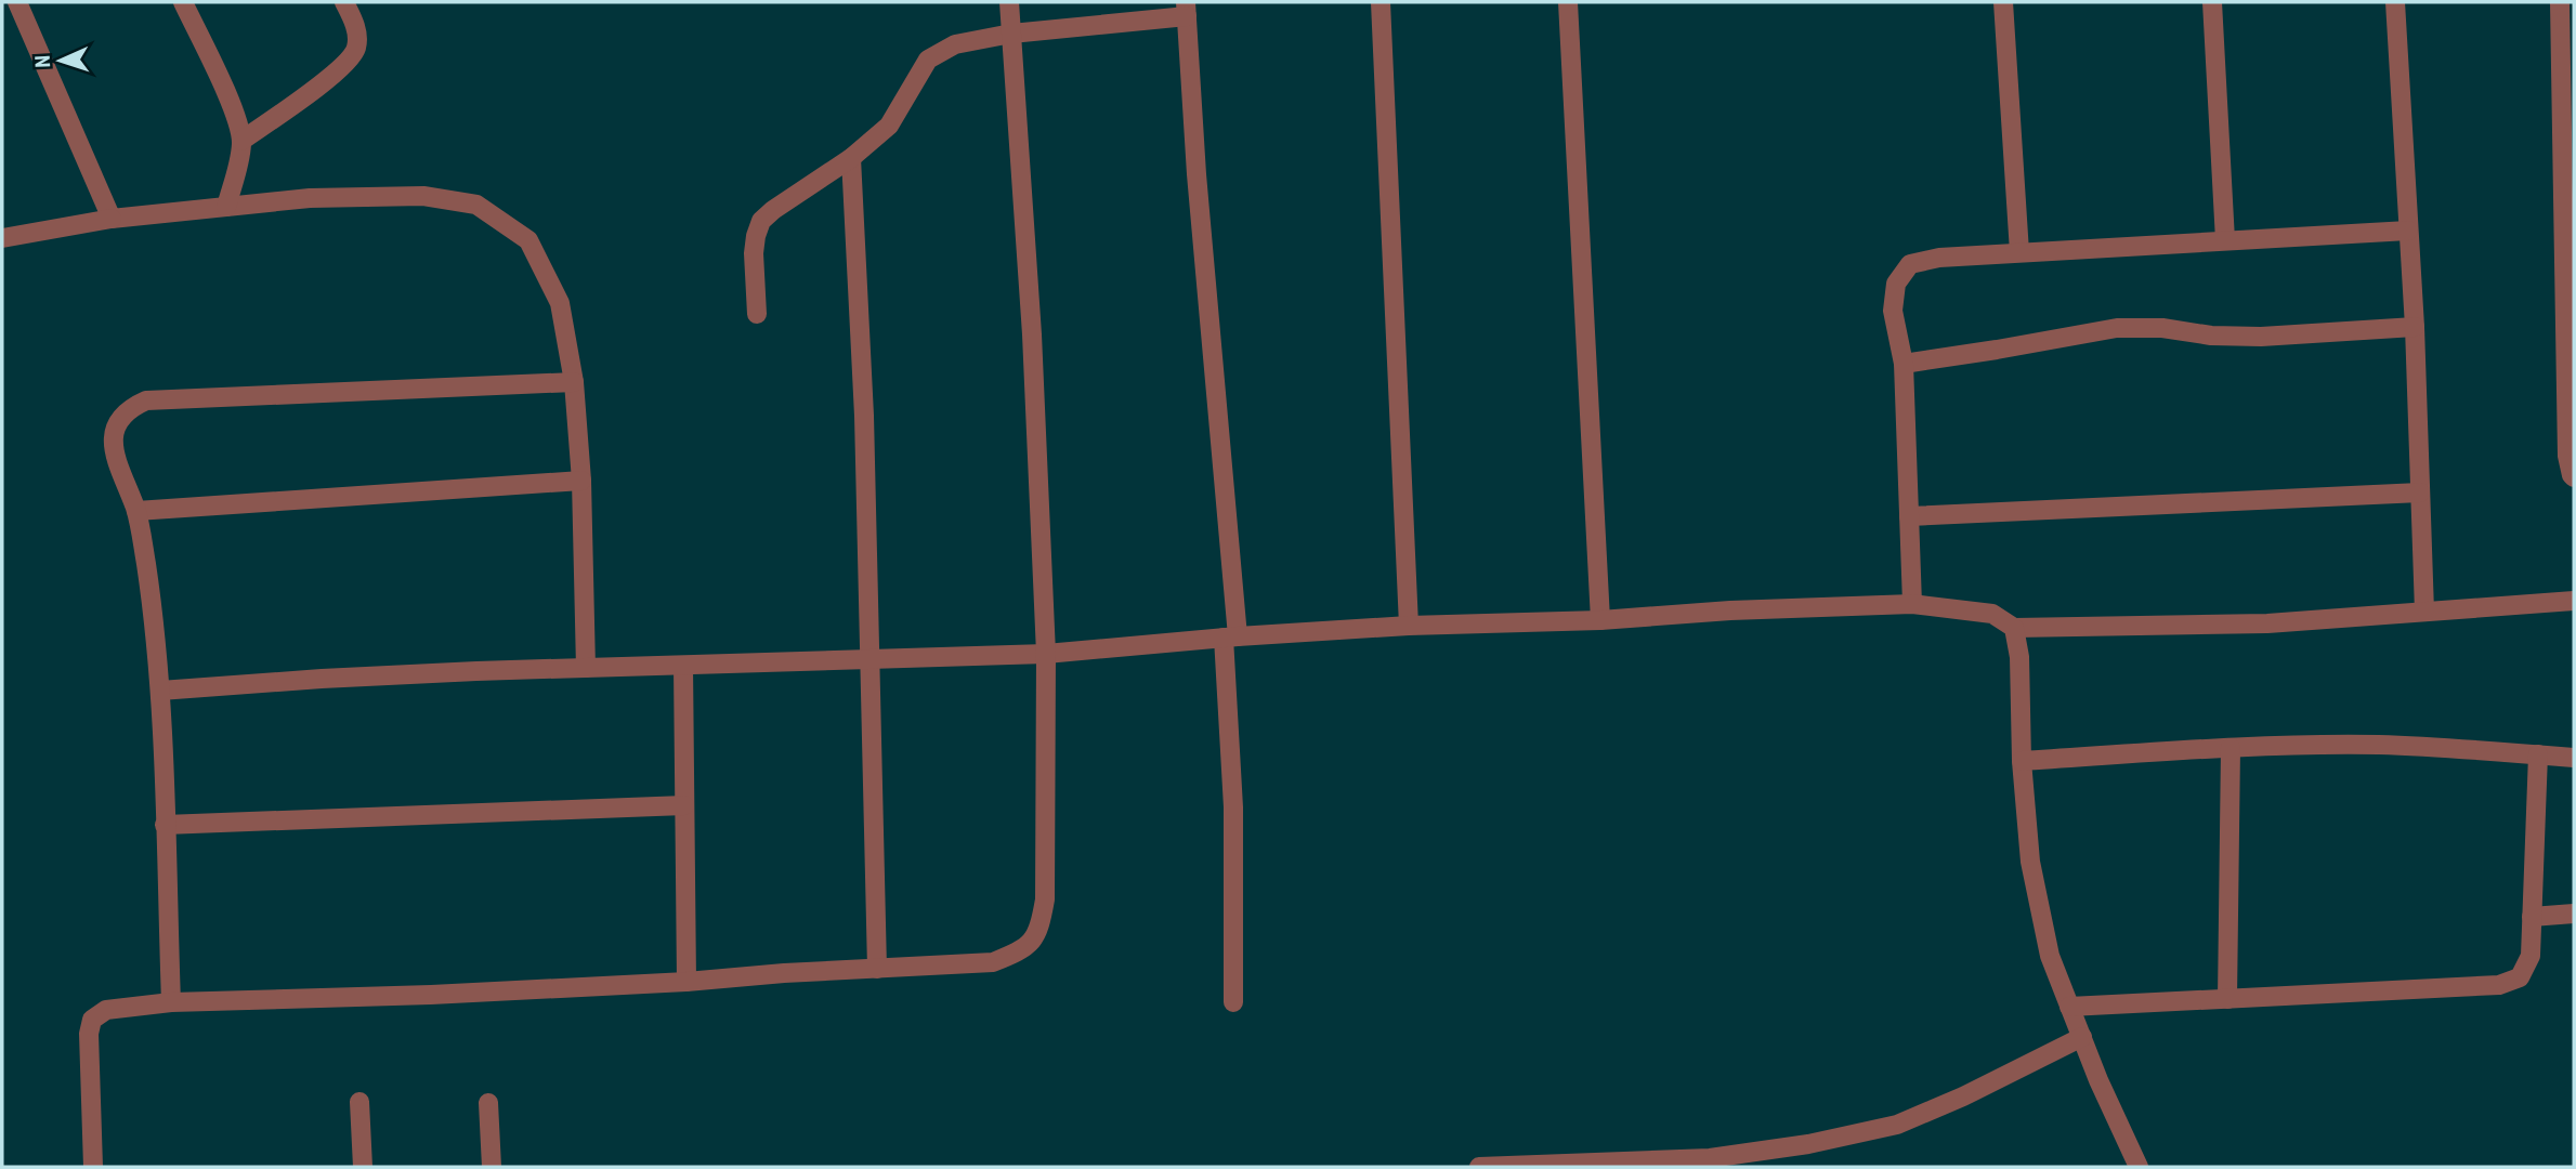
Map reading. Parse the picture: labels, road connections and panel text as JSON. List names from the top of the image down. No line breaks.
{"north":"left"}
